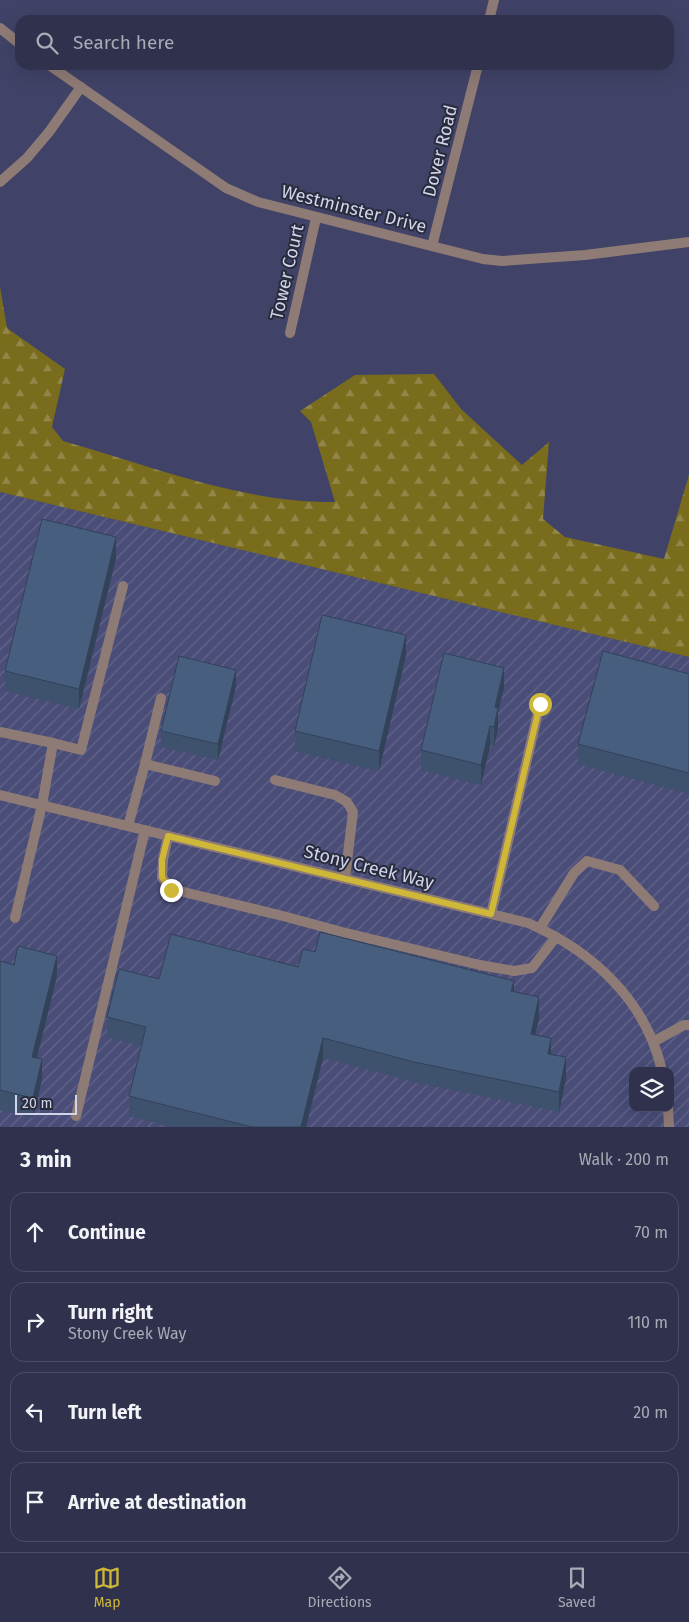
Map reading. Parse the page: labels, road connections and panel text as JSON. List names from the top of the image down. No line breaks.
{"streets":{"street":["Dover Road","Westminster Drive","Tower Court","Stony Creek Way"]},"crossings":[["Dover Road","Westminster Drive"],["Westminster Drive","Tower Court"]],"scale_bar":"20 m","page":{"search":"Search here","scale":"20 m","heading":["3 min","Walk · 200 m"],"list":[["Continue","70 m"],["Turn right","Stony Creek Way","110 m"],["Turn left","20 m"],"Arrive at destination"],"nav":["Map","Directions","Saved"]}}
